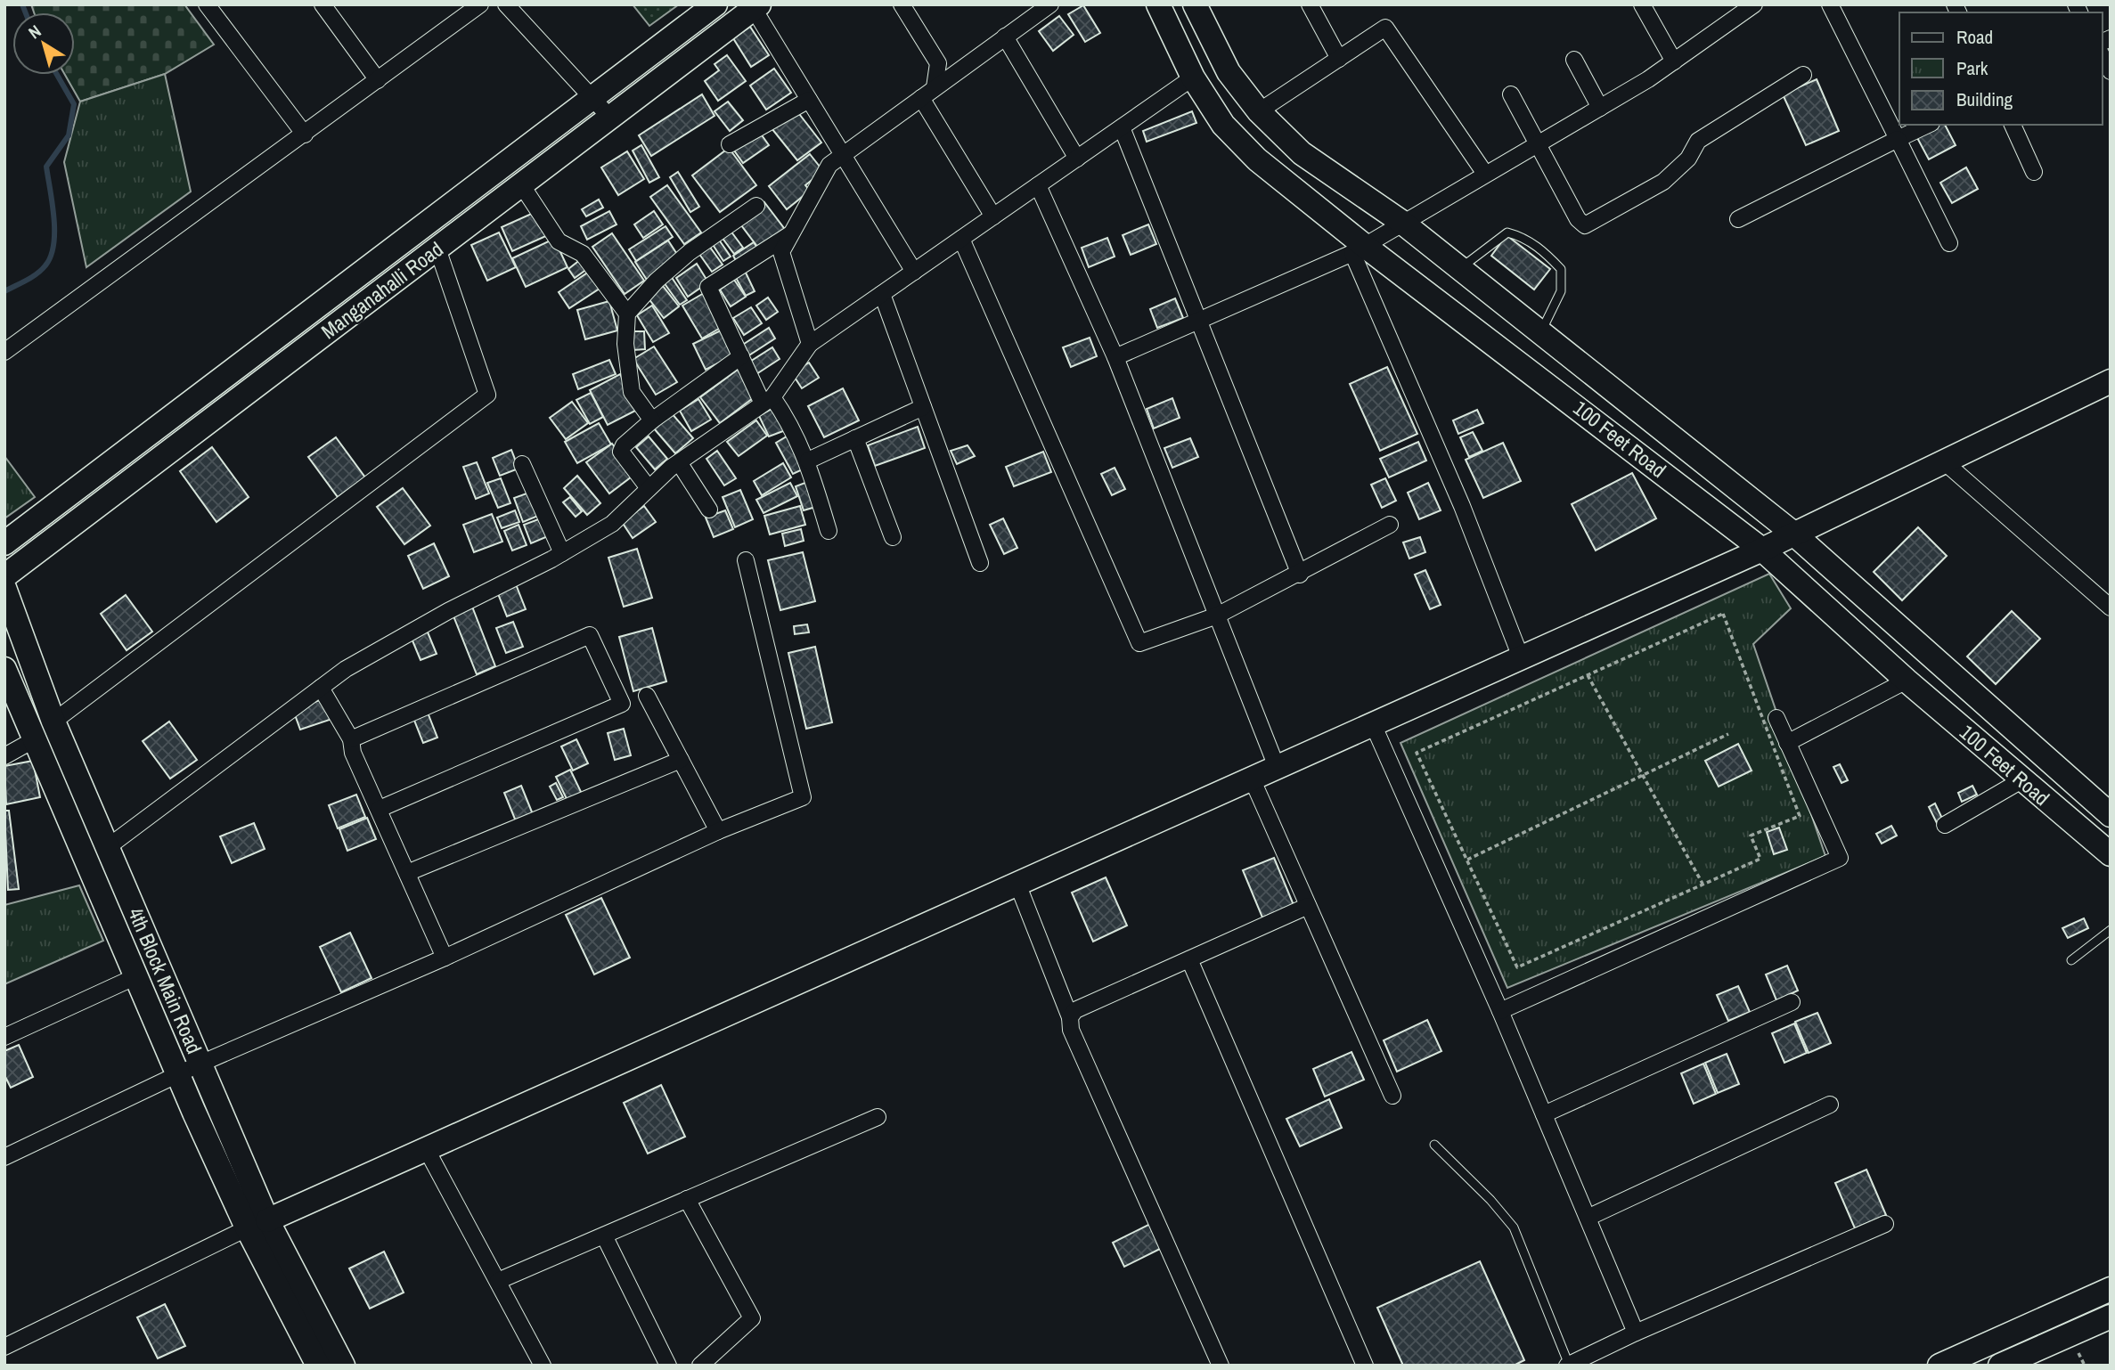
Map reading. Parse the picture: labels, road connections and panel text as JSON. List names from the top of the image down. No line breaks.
{"streets":{"street":["Manganahalli Road","100 Feet Road","4th Block Main Road"]},"legend":["Road","Park","Building"],"north":"top left"}
